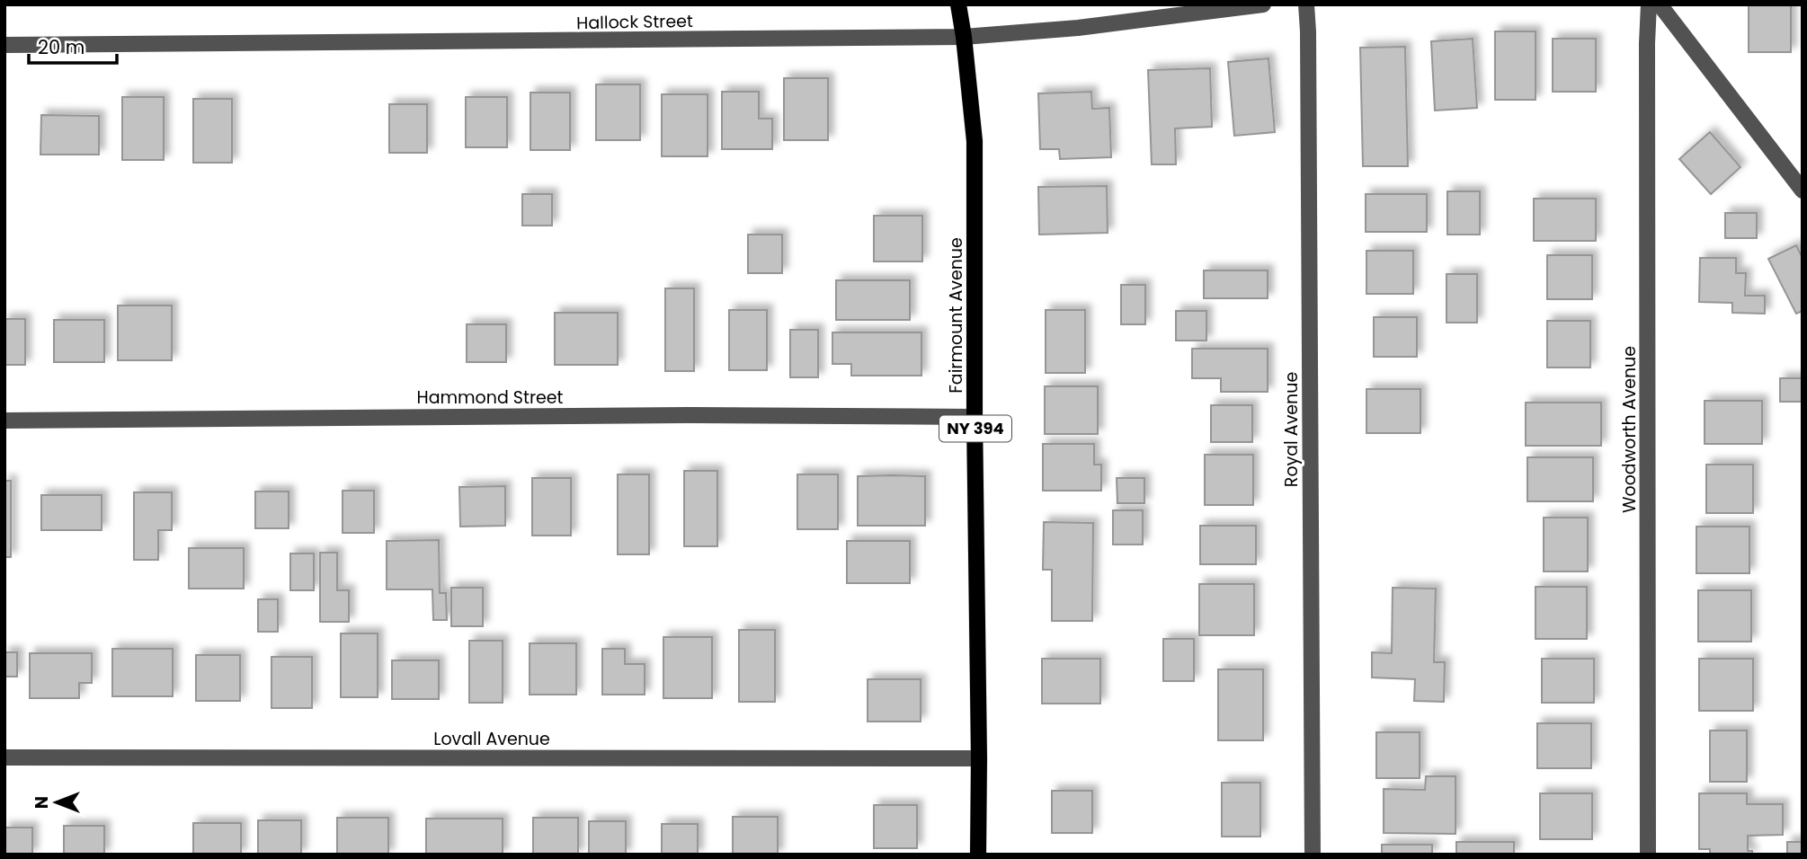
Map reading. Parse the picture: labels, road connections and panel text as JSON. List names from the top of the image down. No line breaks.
{"streets":{"main road":["Fairmount Avenue","NY 394"],"street":["Hallock Street","Hammond Street","Royal Avenue","Woodworth Avenue","Lovall Avenue"]},"crossings":[["Hallock Street","Fairmount Avenue"],["Fairmount Avenue","Hammond Street"],["Fairmount Avenue","Lovall Avenue"]],"scale_bar":"20 m","north":"left"}
